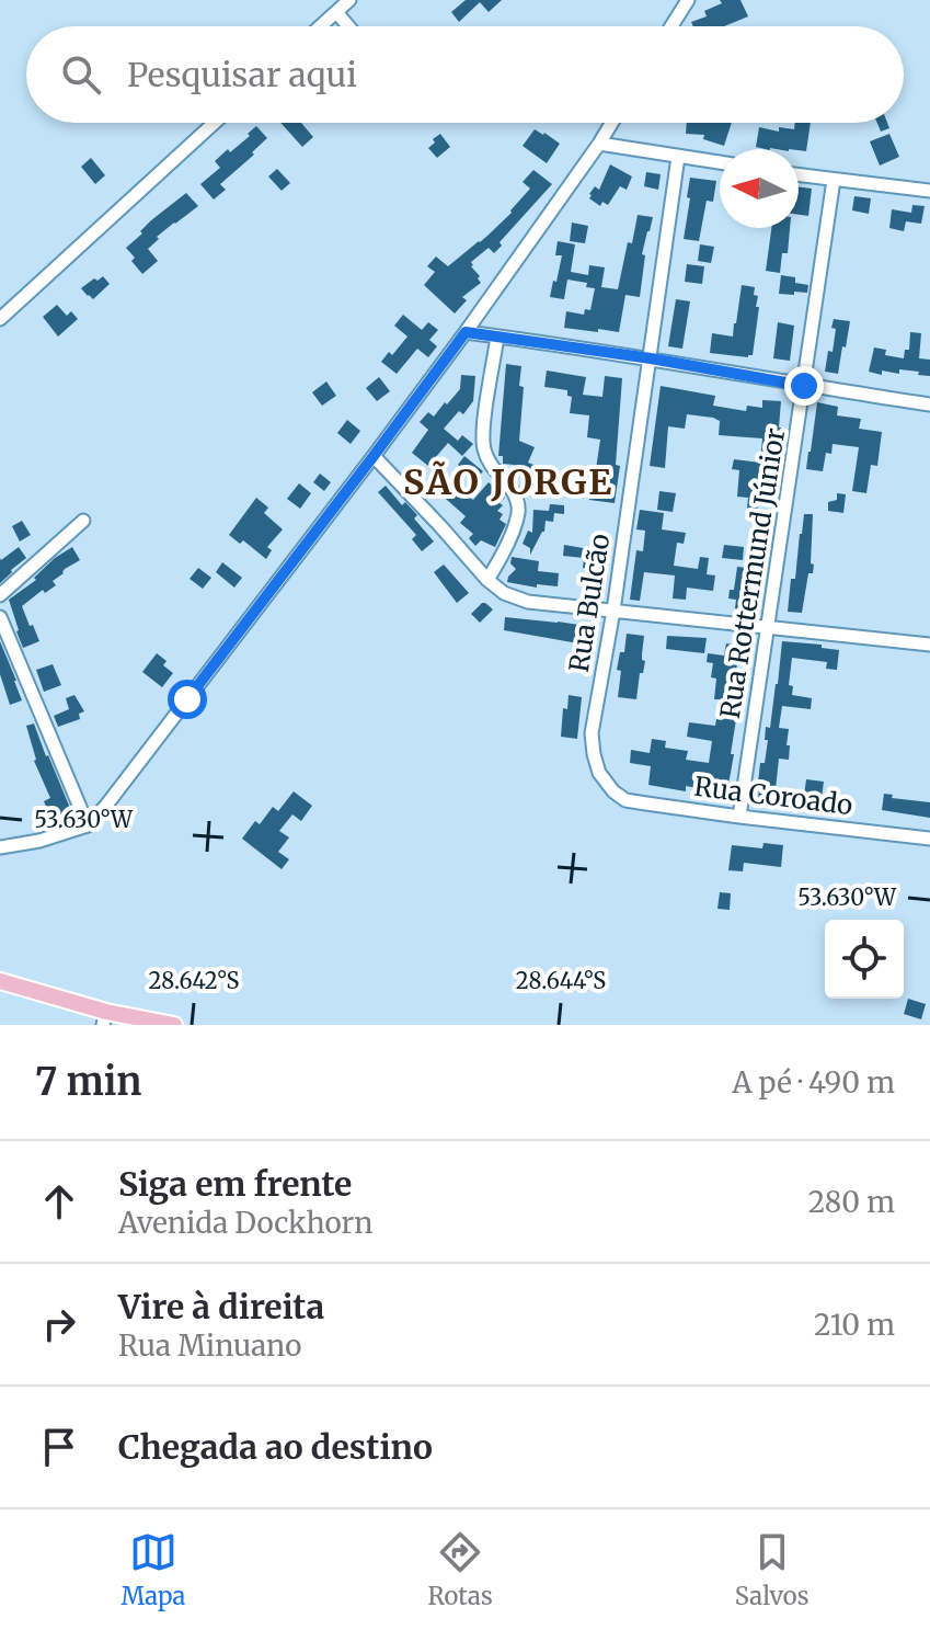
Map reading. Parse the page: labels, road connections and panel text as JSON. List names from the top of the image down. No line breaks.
{"streets":{"street":["Rua Rottermund Júnior","Rua Bulcão","Rua Coroado"]},"crossings":[["Rua Rottermund Júnior","Rua Coroado"],["Rua Bulcão","Rua Coroado"]],"districts":["SÃO JORGE"],"north":"left","page":{"search":"Pesquisar aqui","heading":["7 min","A pé · 490 m"],"list":[["Siga em frente","Avenida Dockhorn","280 m"],["Vire à direita","Rua Minuano","210 m"],"Chegada ao destino"],"nav":["Mapa","Rotas","Salvos"]},"coordinates":["53.630°W","28.642°S","28.644°S"]}
